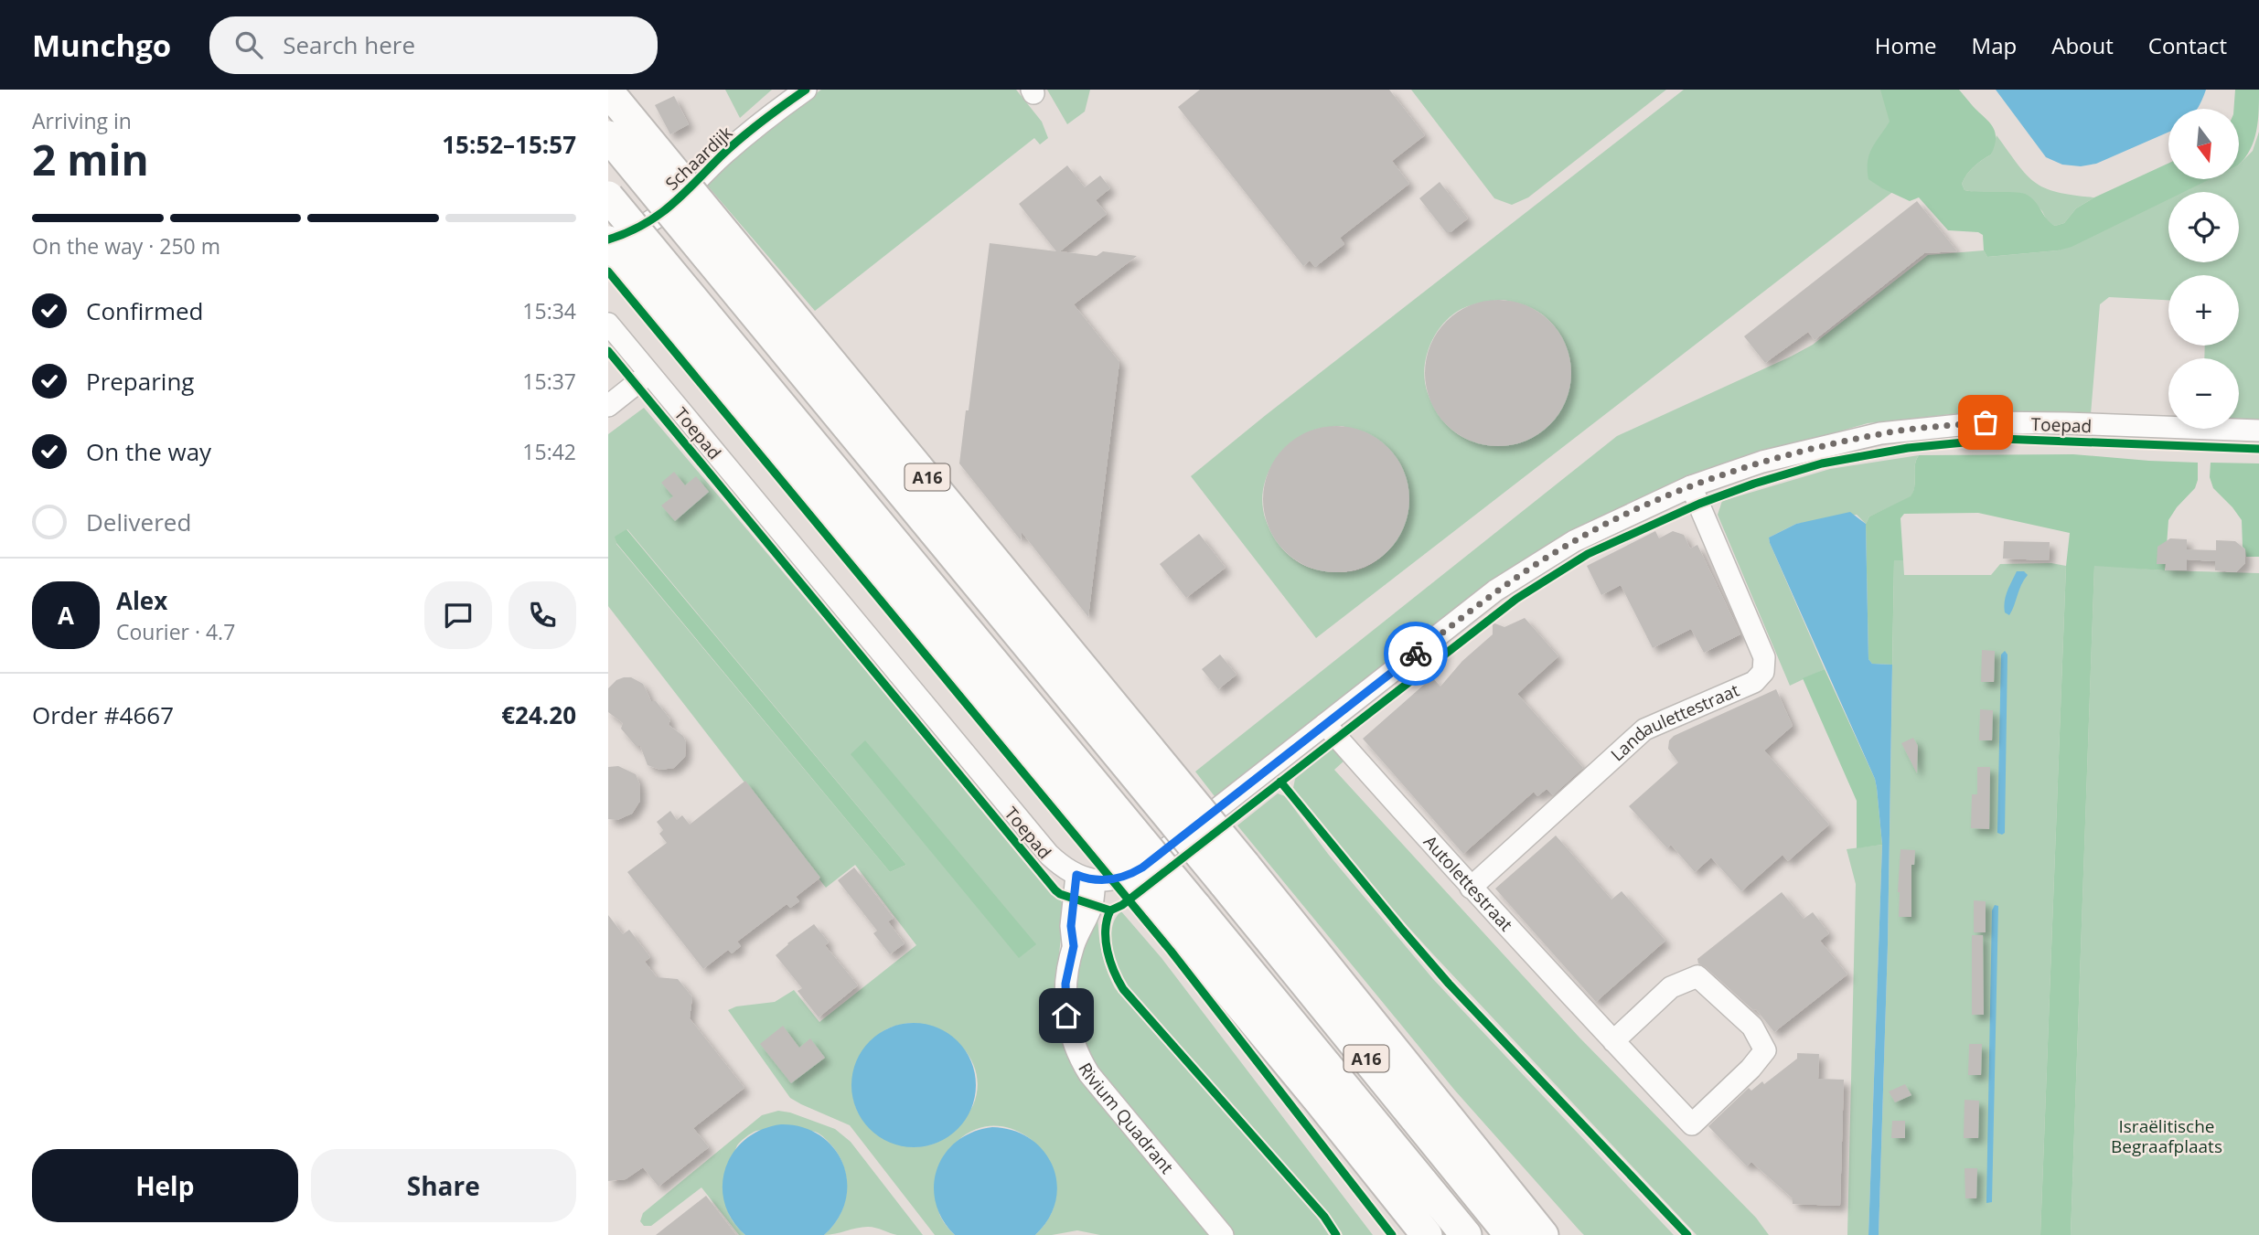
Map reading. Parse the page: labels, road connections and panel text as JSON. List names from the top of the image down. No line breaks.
{"streets":{"highway":["A16"],"street":["Schaardijk","Toepad","Landaulettestraat","Autolettestraat","Rivium Quadrant"]},"crossings":[["Schaardijk","A16"],["Toepad","Landaulettestraat"],["Toepad","Autolettestraat"],["Toepad","Rivium Quadrant"],["Landaulettestraat","Autolettestraat"]],"parks":["Israëlitische Begraafplaats"],"north":"bottom","page":{"header":"Munchgo","search":"Search here","nav":["Home","Map","About","Contact"],"heading":["2 min","Arriving in","15:52–15:57"],"panel":["Alex","Courier · 4.7","Order #4667","€24.20"],"map_buttons":["+","−"],"bar":"On the way · 250 m","list":[["Confirmed","15:34"],["Preparing","15:37"],["On the way","15:42"],"Delivered"],"round":"A","buttons":["Help","Share"]}}
